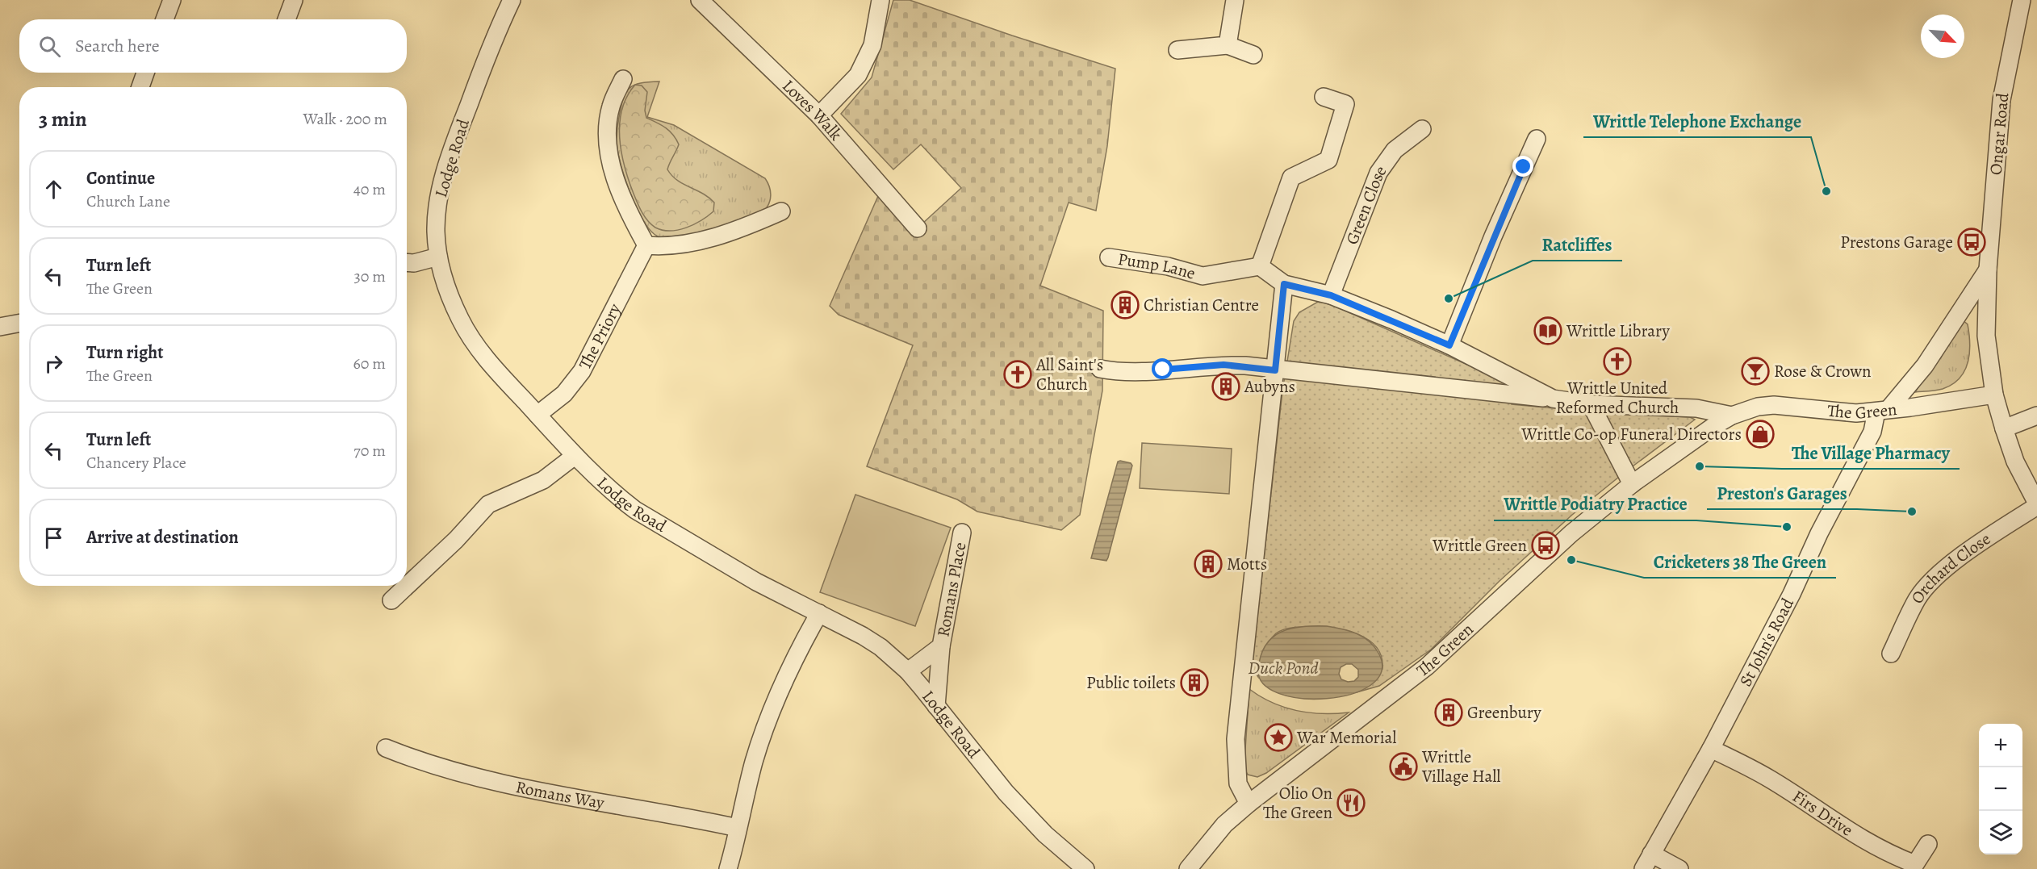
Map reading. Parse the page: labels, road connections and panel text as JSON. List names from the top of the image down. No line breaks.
{"streets":{"street":["Loves Walk","Ongar Road","Lodge Road","Green Close","Pump Lane","The Priory","The Green","Orchard Close","Romans Place","St John's Road","Romans Way","Firs Drive"]},"crossings":[["Ongar Road","The Green"],["Ongar Road","Orchard Close"],["Ongar Road","St John's Road"],["Lodge Road","The Priory"],["Lodge Road","Romans Place"],["The Green","St John's Road"],["St John's Road","Firs Drive"]],"water":["Duck Pond"],"places":{"other":["Writtle Telephone Exchange","Ratcliffes","The Village Pharmacy","Preston's Garages","Writtle Podiatry Practice","Cricketers 38 The Green"],"bus stop":["Prestons Garage","Writtle Green"],"building":["Christian Centre","Aubyns","Motts","Public toilets","Greenbury"],"library":["Writtle Library"],"church":["Writtle United Reformed Church","All Saint's Church"],"bar":["Rose & Crown"],"shop":["Writtle Co-op Funeral Directors"],"place":["War Memorial"],"public building":["Writtle Village Hall"],"restaurant":["Olio On The Green"]},"north":"bottom right","page":{"search":"Search here","heading":["3 min","Walk · 200 m"],"list":[["Continue","Church Lane","40 m"],["Turn left","The Green","30 m"],["Turn right","The Green","60 m"],["Turn left","Chancery Place","70 m"],"Arrive at destination"],"map_buttons":["+","−"]}}
